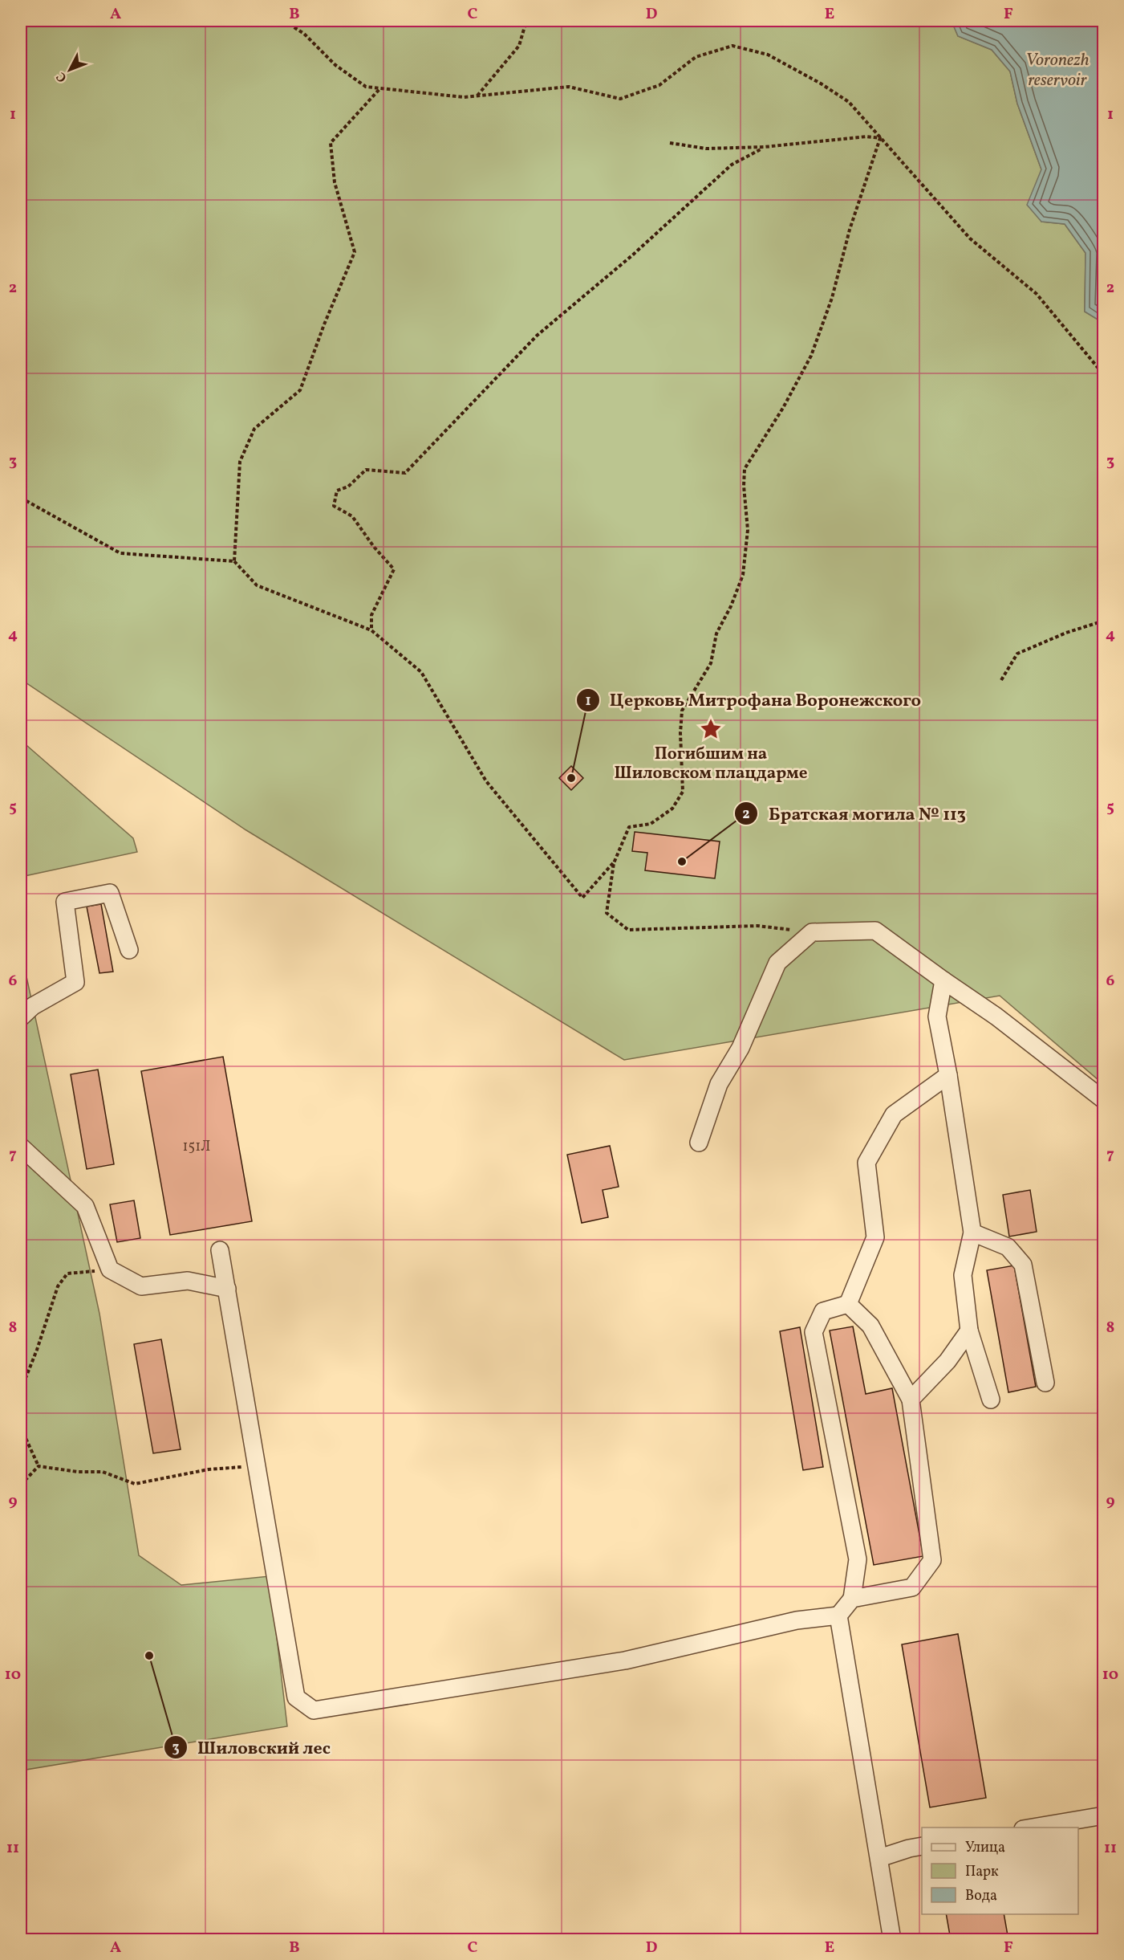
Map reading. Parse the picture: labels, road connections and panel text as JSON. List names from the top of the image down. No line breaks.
{"water":["Voronezh reservoir"],"places":{"place":["Погибшим на Шиловском плацдарме"],"other":["Церковь Митрофана Воронежского","Братская могила № 113","Шиловский лес"]},"house_numbers":["151Л"],"legend":["Улица","Парк","Вода"],"north":"bottom left","grid":{"columns":["A","B","C","D","E","F"],"rows":["1","2","3","4","5","6","7","8","9","10","11"]}}
